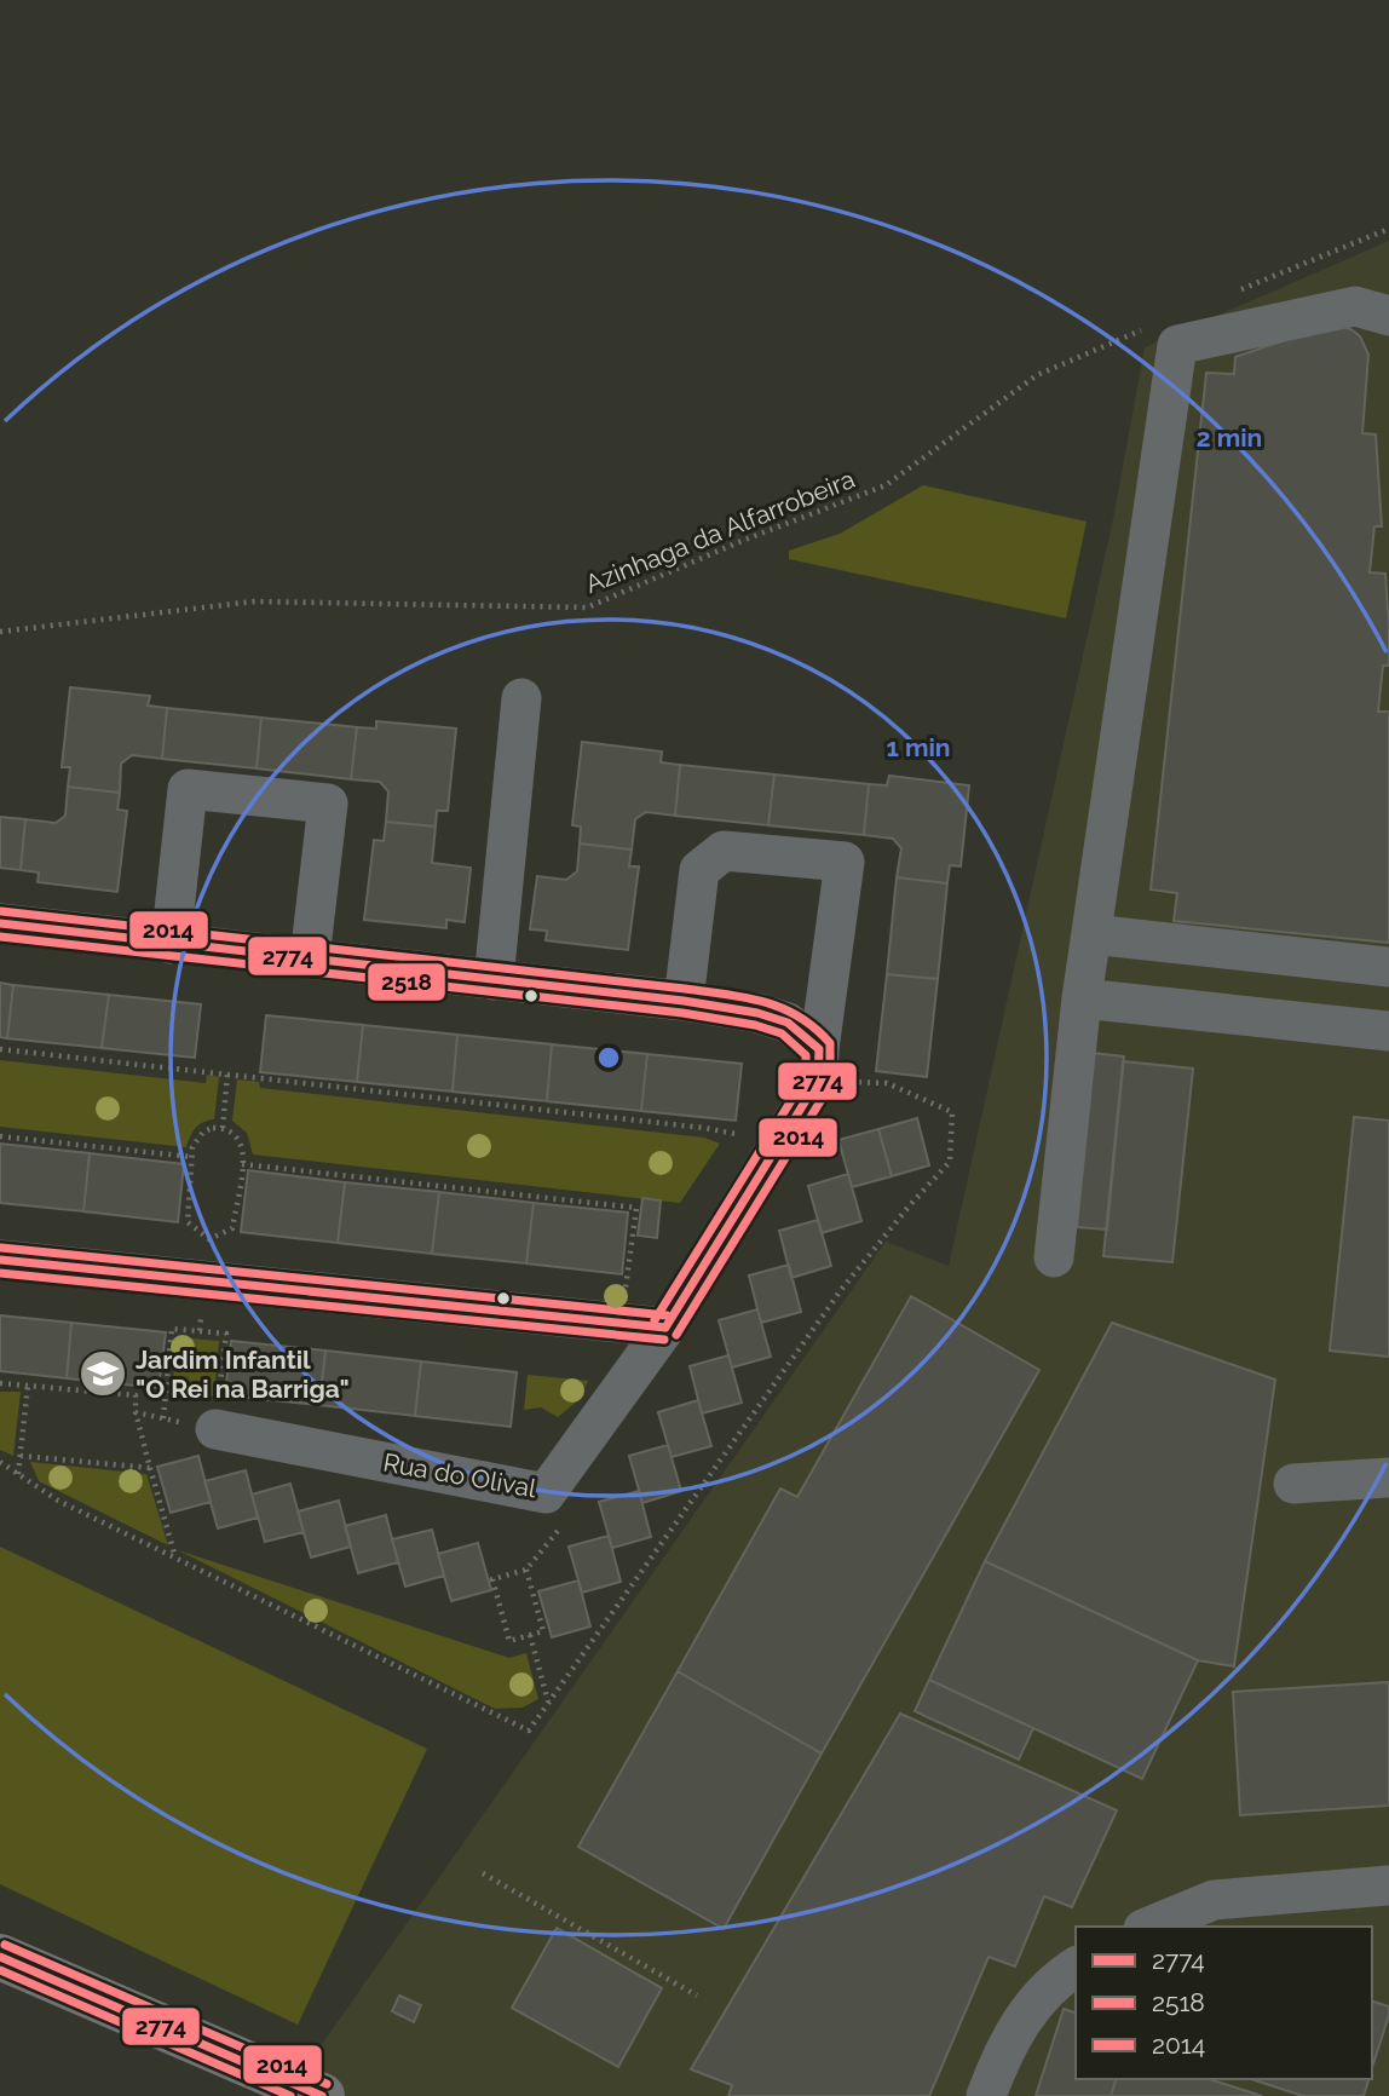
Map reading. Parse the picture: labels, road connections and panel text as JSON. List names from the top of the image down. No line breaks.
{"streets":{"street":["Rua do Olival"],"path":["Azinhaga da Alfarrobeira"]},"places":{"school or university":["Jardim Infantil \"O Rei na Barriga\""]},"lines":["transit line 2014","transit line 2774","transit line 2518"],"legend":["2774","2518","2014"],"rings":["2 min","1 min"]}
